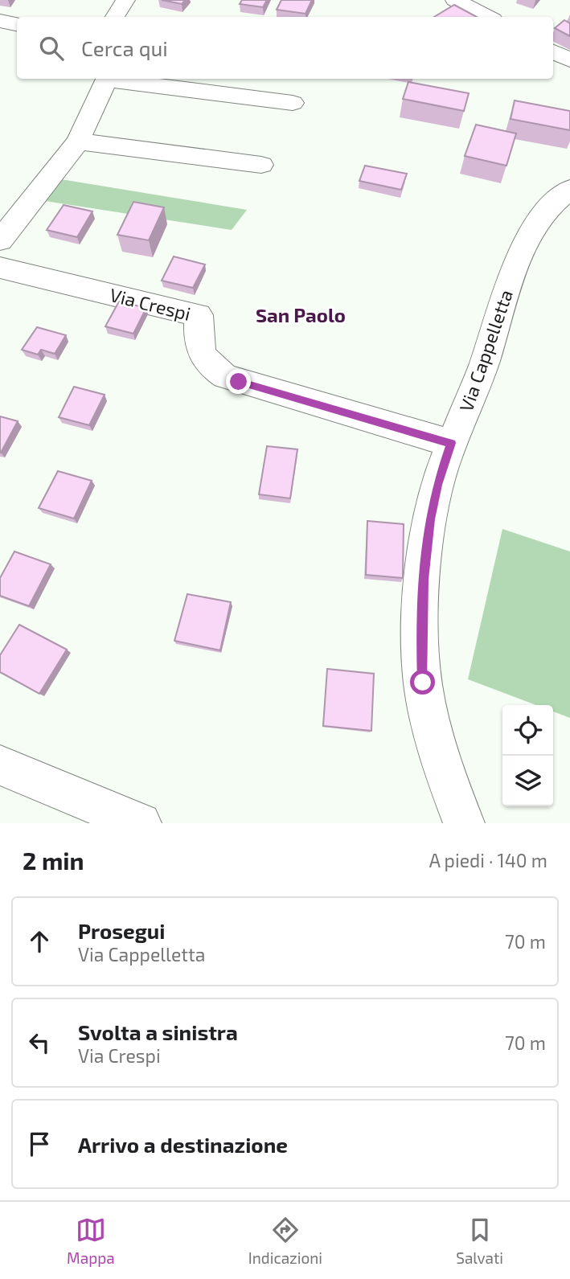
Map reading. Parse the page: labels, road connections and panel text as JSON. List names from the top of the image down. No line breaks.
{"streets":{"street":["Via Crespi","Via Cappelletta"]},"crossings":[["Via Crespi","Via Cappelletta"]],"districts":["San Paolo"],"page":{"search":"Cerca qui","heading":["2 min","A piedi · 140 m"],"list":[["Prosegui","Via Cappelletta","70 m"],["Svolta a sinistra","Via Crespi","70 m"],"Arrivo a destinazione"],"nav":["Mappa","Indicazioni","Salvati"]}}
